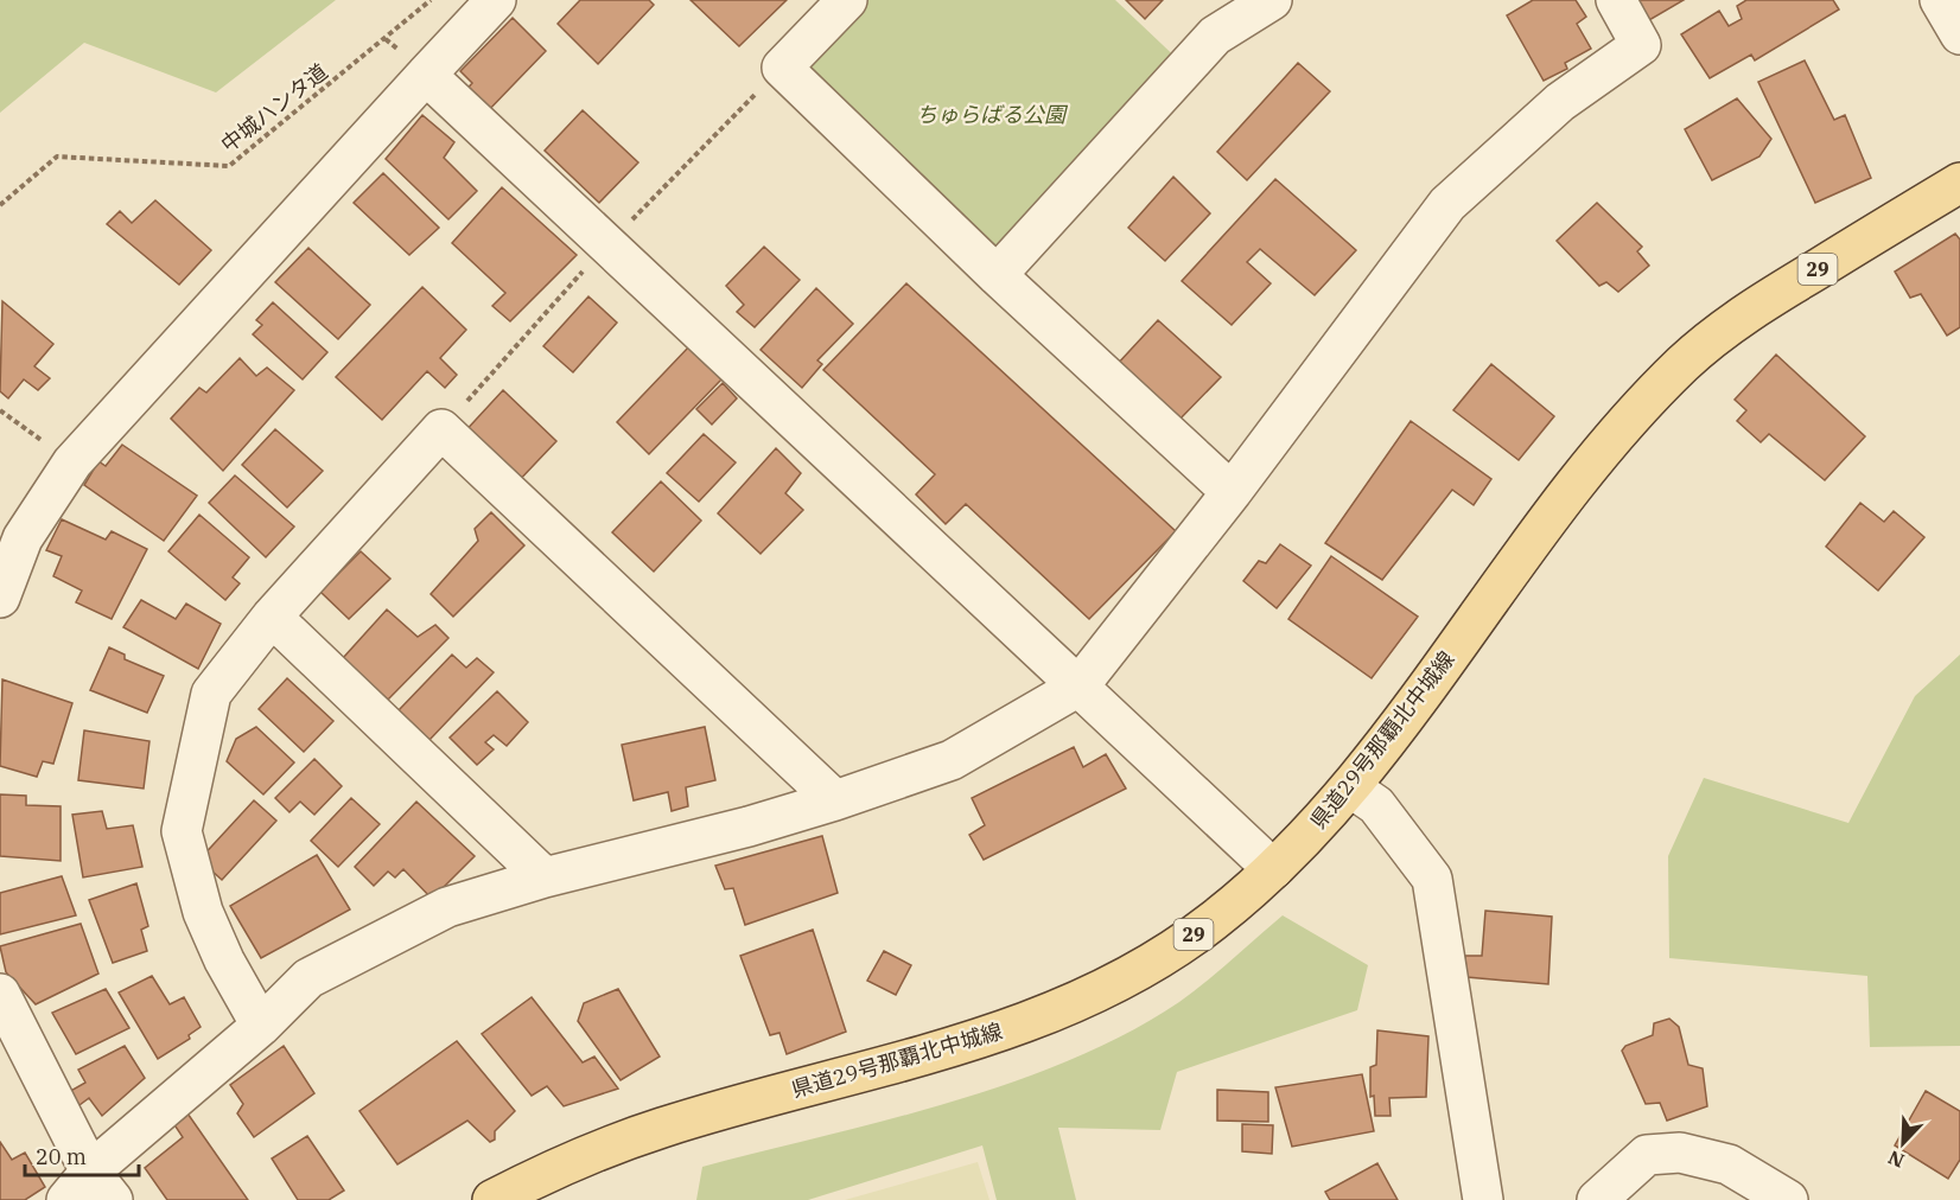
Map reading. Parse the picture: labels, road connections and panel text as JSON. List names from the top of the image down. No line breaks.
{"streets":{"main road":["29","県道29号那覇北中城線"],"path":["中城ハンタ道"]},"parks":["ちゅらばる公園"],"scale_bar":"20 m","north":"bottom left"}
